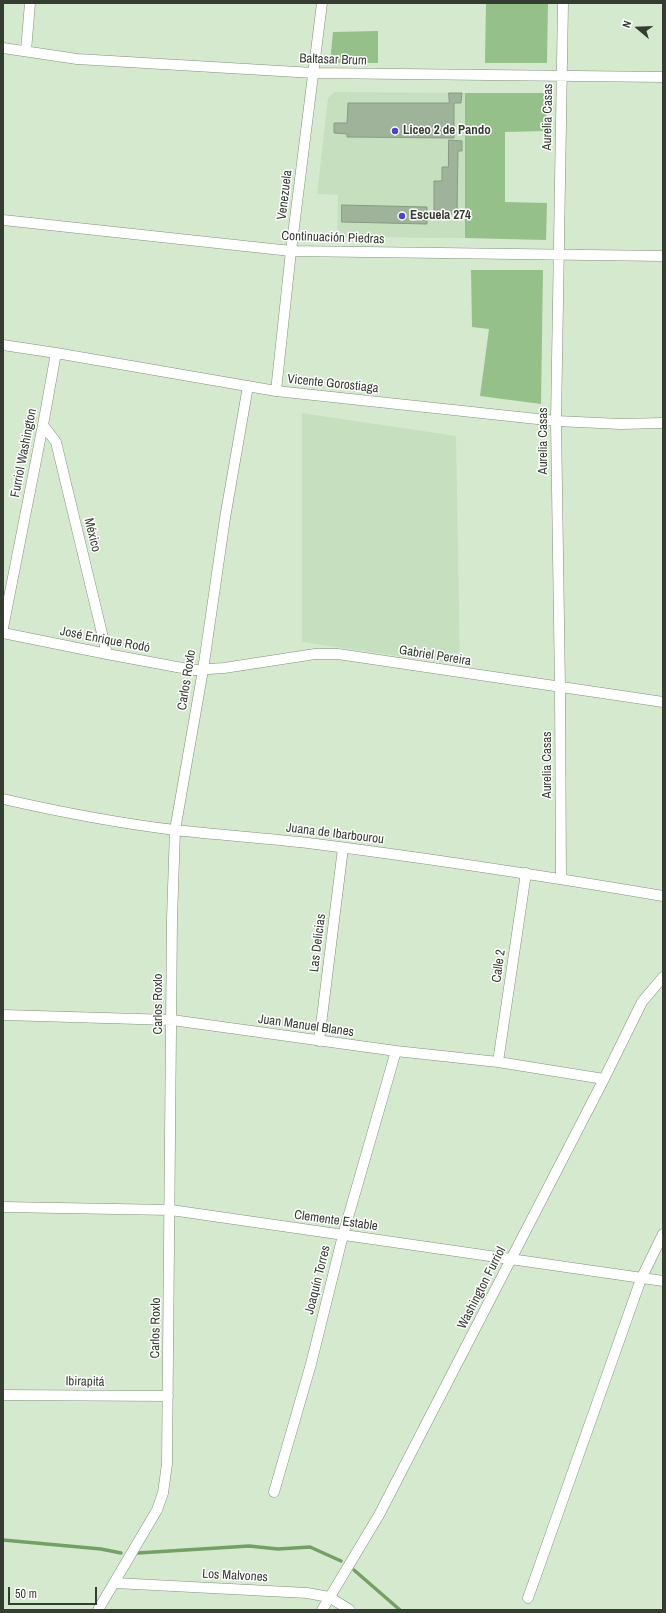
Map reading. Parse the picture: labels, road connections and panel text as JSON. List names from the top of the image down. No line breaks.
{"streets":{"street":["Baltasar Brum","Aurelia Casas","Venezuela","Continuación Piedras","Vicente Gorostiaga","Furriol Washington","México","José Enrique Rodó","Gabriel Pereira","Carlos Roxlo","Juana de Ibarbourou","Las Delicias","Calle 2","Juan Manuel Blanes","Clemente Estable","Joaquín Torres","Washington Furriol","Ibirapitá","Los Malvones"]},"crossings":[["Baltasar Brum","Aurelia Casas"],["Baltasar Brum","Venezuela"],["Aurelia Casas","Continuación Piedras"],["Aurelia Casas","Vicente Gorostiaga"],["Aurelia Casas","Gabriel Pereira"],["Aurelia Casas","Juana de Ibarbourou"],["Venezuela","Continuación Piedras"],["Venezuela","Vicente Gorostiaga"],["Vicente Gorostiaga","Furriol Washington"],["Vicente Gorostiaga","Carlos Roxlo"],["Furriol Washington","México"],["México","José Enrique Rodó"],["José Enrique Rodó","Gabriel Pereira"],["José Enrique Rodó","Carlos Roxlo"],["Gabriel Pereira","Carlos Roxlo"],["Carlos Roxlo","Juana de Ibarbourou"],["Carlos Roxlo","Juan Manuel Blanes"],["Carlos Roxlo","Clemente Estable"],["Carlos Roxlo","Ibirapitá"],["Carlos Roxlo","Los Malvones"],["Juana de Ibarbourou","Las Delicias"],["Juana de Ibarbourou","Calle 2"],["Las Delicias","Juan Manuel Blanes"],["Calle 2","Juan Manuel Blanes"],["Juan Manuel Blanes","Joaquín Torres"],["Juan Manuel Blanes","Washington Furriol"],["Clemente Estable","Joaquín Torres"],["Clemente Estable","Washington Furriol"],["Washington Furriol","Los Malvones"]],"places":["Liceo 2 de Pando","Escuela 274"],"scale_bar":"50 m","north":"left"}
